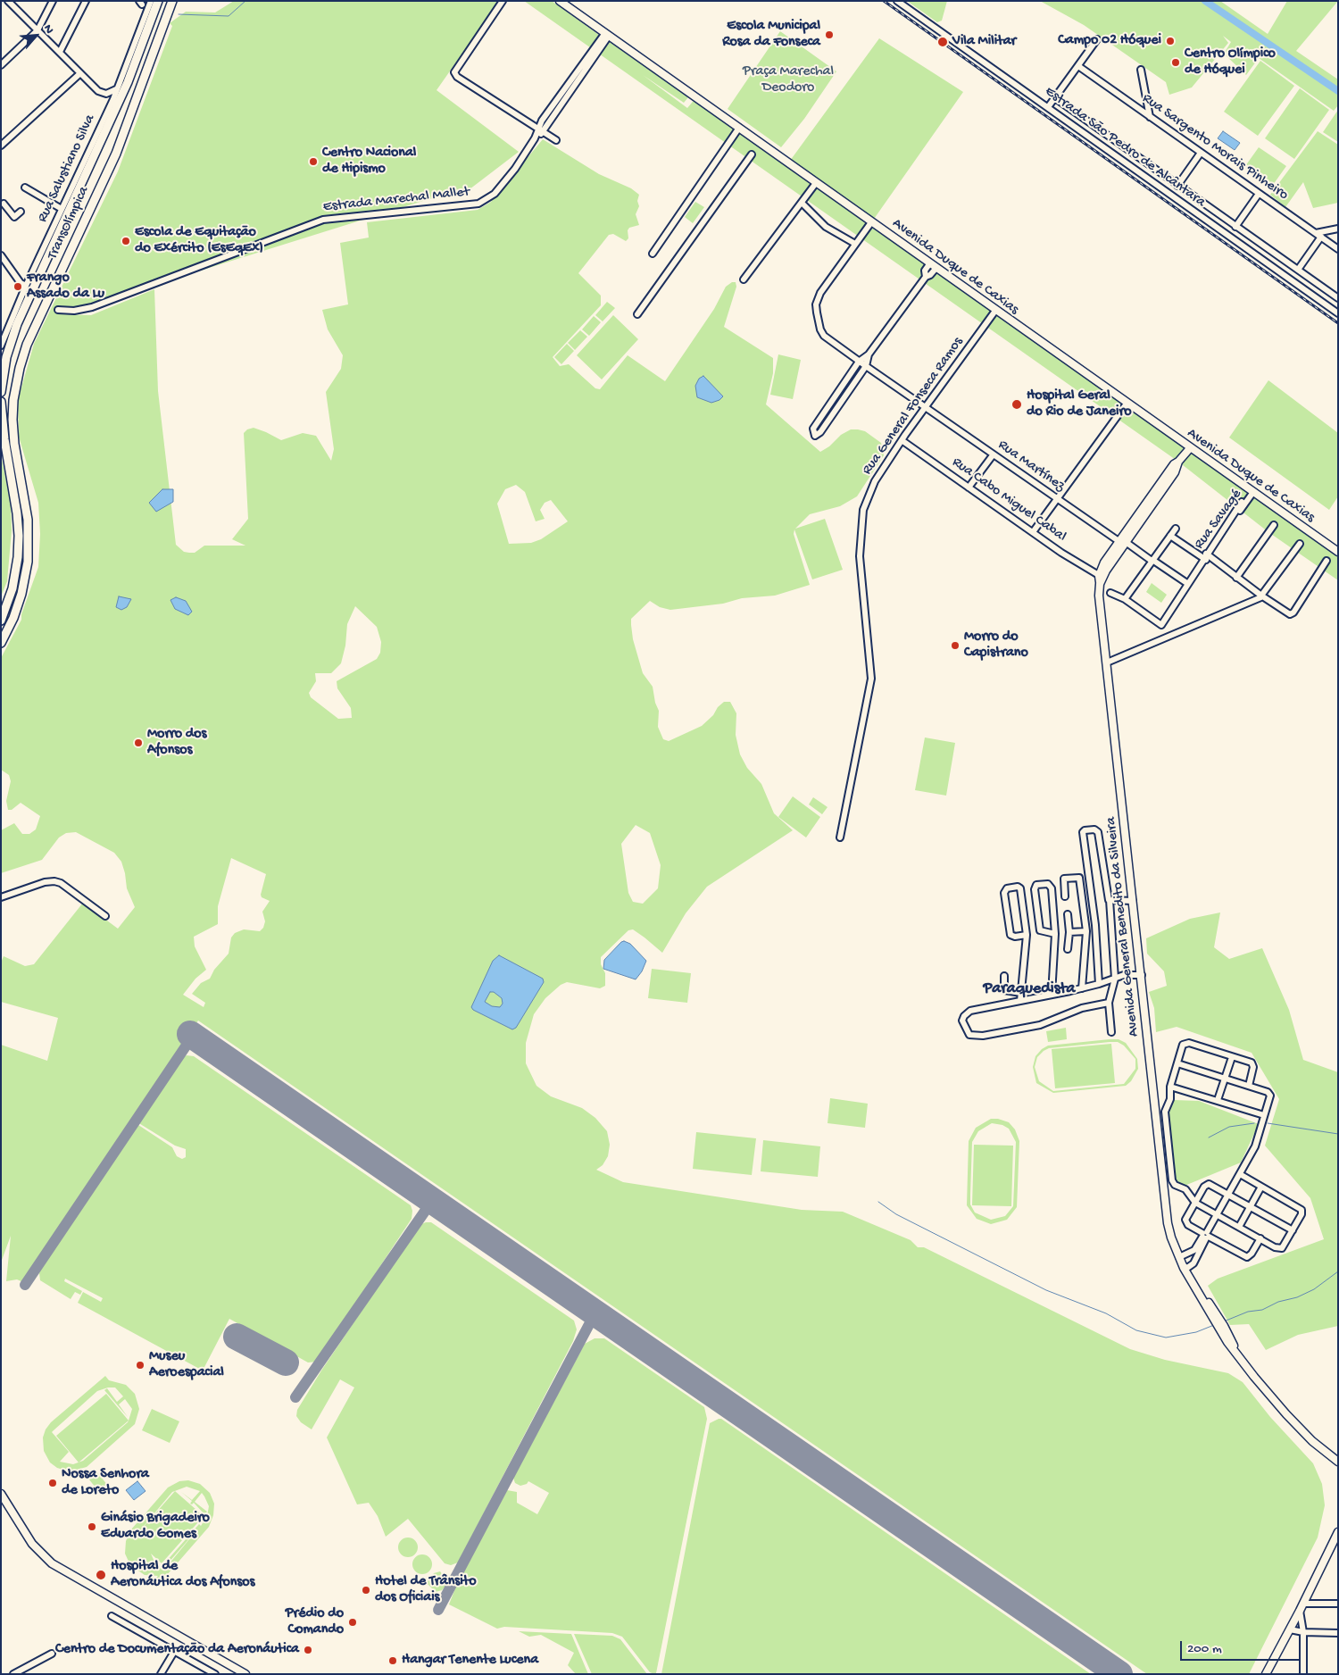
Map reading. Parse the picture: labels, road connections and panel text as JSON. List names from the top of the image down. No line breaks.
{"streets":{"highway":["TransOlímpica"],"main road":["Avenida Duque de Caxias","Avenida General Benedito da Silveira"],"street":["Estrada São Pedro de Alcântara","Rua Sargento Morais Pinheiro","Rua Salustiano Silva","Estrada Marechal Mallet","Rua General Fonseca Ramos","Rua Martínez","Rua Cabo Miguel Cabal","Rua Savagé"]},"crossings":[["Estrada Marechal Mallet","Avenida Duque de Caxias"],["Avenida Duque de Caxias","Rua General Fonseca Ramos"],["Avenida Duque de Caxias","Rua Savagé"],["Rua General Fonseca Ramos","Rua Martínez"],["Rua General Fonseca Ramos","Rua Cabo Miguel Cabal"],["Rua Martínez","Rua Savagé"],["Rua Cabo Miguel Cabal","Avenida General Benedito da Silveira"]],"districts":["Paraquedista"],"parks":["Praça Marechal Deodoro"],"places":["Escola Municipal Rosa da Fonseca","Campo 02 Hóquei","Vila Militar","Centro Olímpico de Hóquei","Centro Nacional de Hipismo","Escola de Equitação do Exército (EsEqEx)","Frango Assado da Lu","Hospital Geral do Rio de Janeiro","Morro do Capistrano","Morro dos Afonsos","Museu Aeroespacial","Nossa Senhora de Loreto","Ginásio Brigadeiro Eduardo Gomes","Hospital de Aeronáutica dos Afonsos","Hotel de Trânsito dos Oficiais","Prédio do Comando","Centro de Documentação da Aeronáutica","Hangar Tenente Lucena"],"scale_bar":"200 m","north":"top right"}
